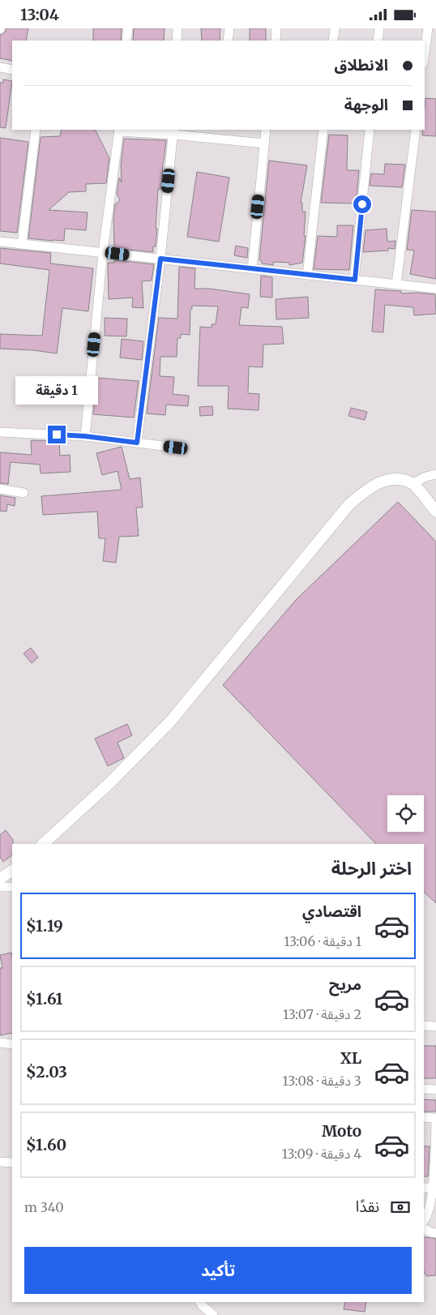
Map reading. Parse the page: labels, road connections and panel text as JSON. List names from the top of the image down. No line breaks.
{"page":{"status":"13:04","banner":["الانطلاق","الوجهة"],"bubble":"1 دقيقة","heading":"اختر الرحلة","list":[{"name":"اقتصادي","note":"1 دقيقة · 13:06","value":"$1.19"},{"name":"مريح","note":"2 دقيقة · 13:07","value":"$1.61"},{"name":"XL","note":"3 دقيقة · 13:08","value":"$2.03"},{"name":"Moto","note":"4 دقيقة · 13:09","value":"$1.60"}],"pay":["نقدًا","340 m"],"buttons":"تأكيد"}}
